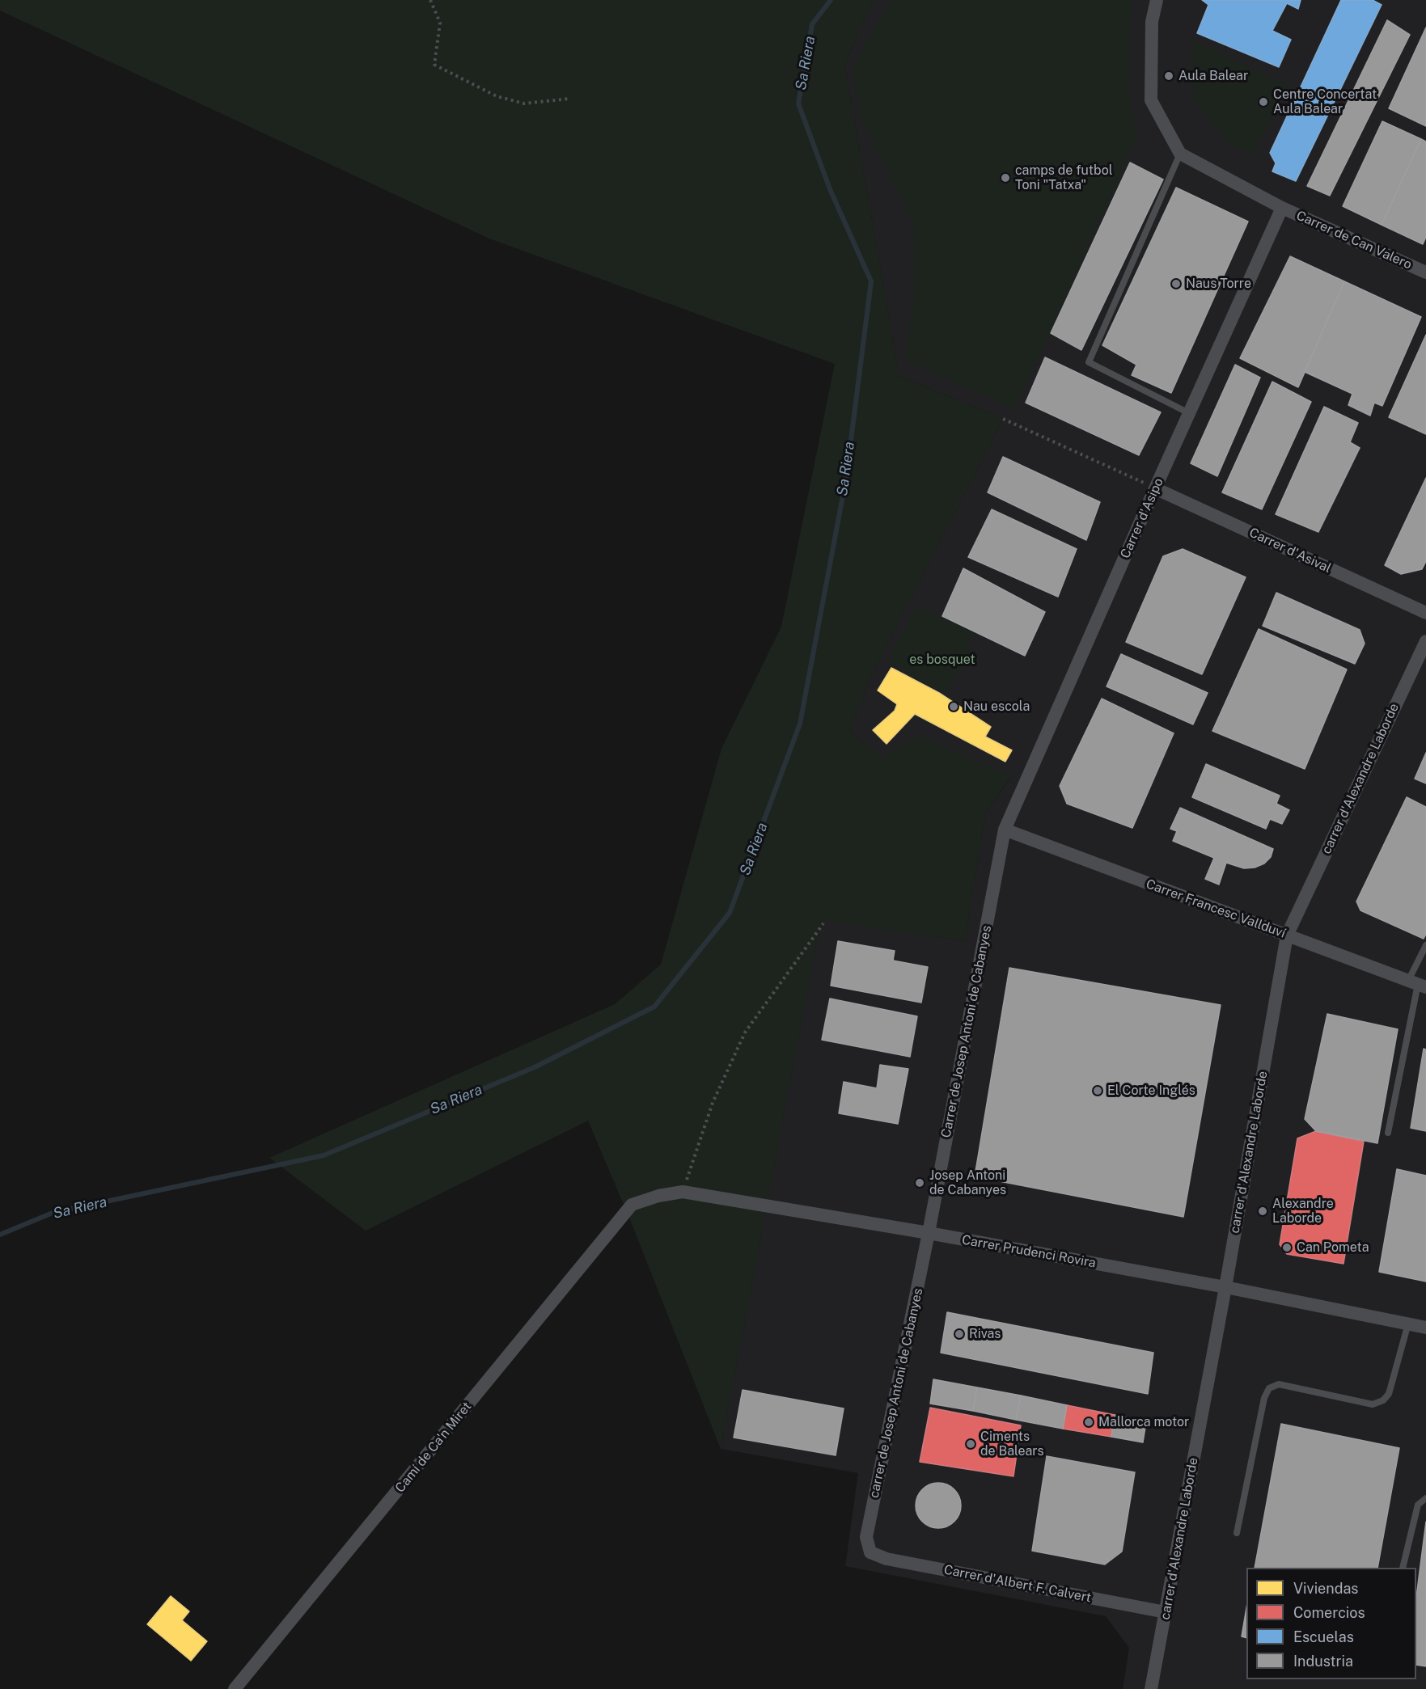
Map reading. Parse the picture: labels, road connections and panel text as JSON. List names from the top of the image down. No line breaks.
{"streets":{"street":["Carrer de Can Valero","Carrer d'Asipo","Carrer d'Asival","carrer d'Alexandre Laborde","Carrer Francesc Vallduví","Carrer de Josep Antoni de Cabanyes","Carrer Prudenci Rovira","carrer de Josep Antoni de Cabanyes","Camí de Ca'n Miret","Carrer d'Albert F. Calvert"]},"crossings":[["Carrer de Can Valero","Carrer d'Asipo"],["Carrer d'Asipo","Carrer d'Asival"],["Carrer d'Asipo","Carrer Francesc Vallduví"],["Carrer d'Asipo","Carrer de Josep Antoni de Cabanyes"],["carrer d'Alexandre Laborde","Carrer Francesc Vallduví"],["carrer d'Alexandre Laborde","Carrer Prudenci Rovira"],["carrer d'Alexandre Laborde","Carrer d'Albert F. Calvert"],["Carrer Francesc Vallduví","Carrer de Josep Antoni de Cabanyes"],["Carrer de Josep Antoni de Cabanyes","Carrer Prudenci Rovira"],["Carrer de Josep Antoni de Cabanyes","carrer de Josep Antoni de Cabanyes"],["Carrer Prudenci Rovira","carrer de Josep Antoni de Cabanyes"],["Carrer Prudenci Rovira","Camí de Ca'n Miret"],["carrer de Josep Antoni de Cabanyes","Carrer d'Albert F. Calvert"]],"water":["Sa Riera"],"parks":["es bosquet"],"places":["Aula Balear","Centre Concertat Aula Balear","camps de futbol Toni \"Tatxa\"","Naus Torre","Nau escola","El Corte Inglés","Josep Antoni de Cabanyes","Alexandre Laborde","Can Pometa","Rivas","Mallorca motor","Ciments de Balears"],"legend":["Viviendas","Comercios","Escuelas","Industria"]}
